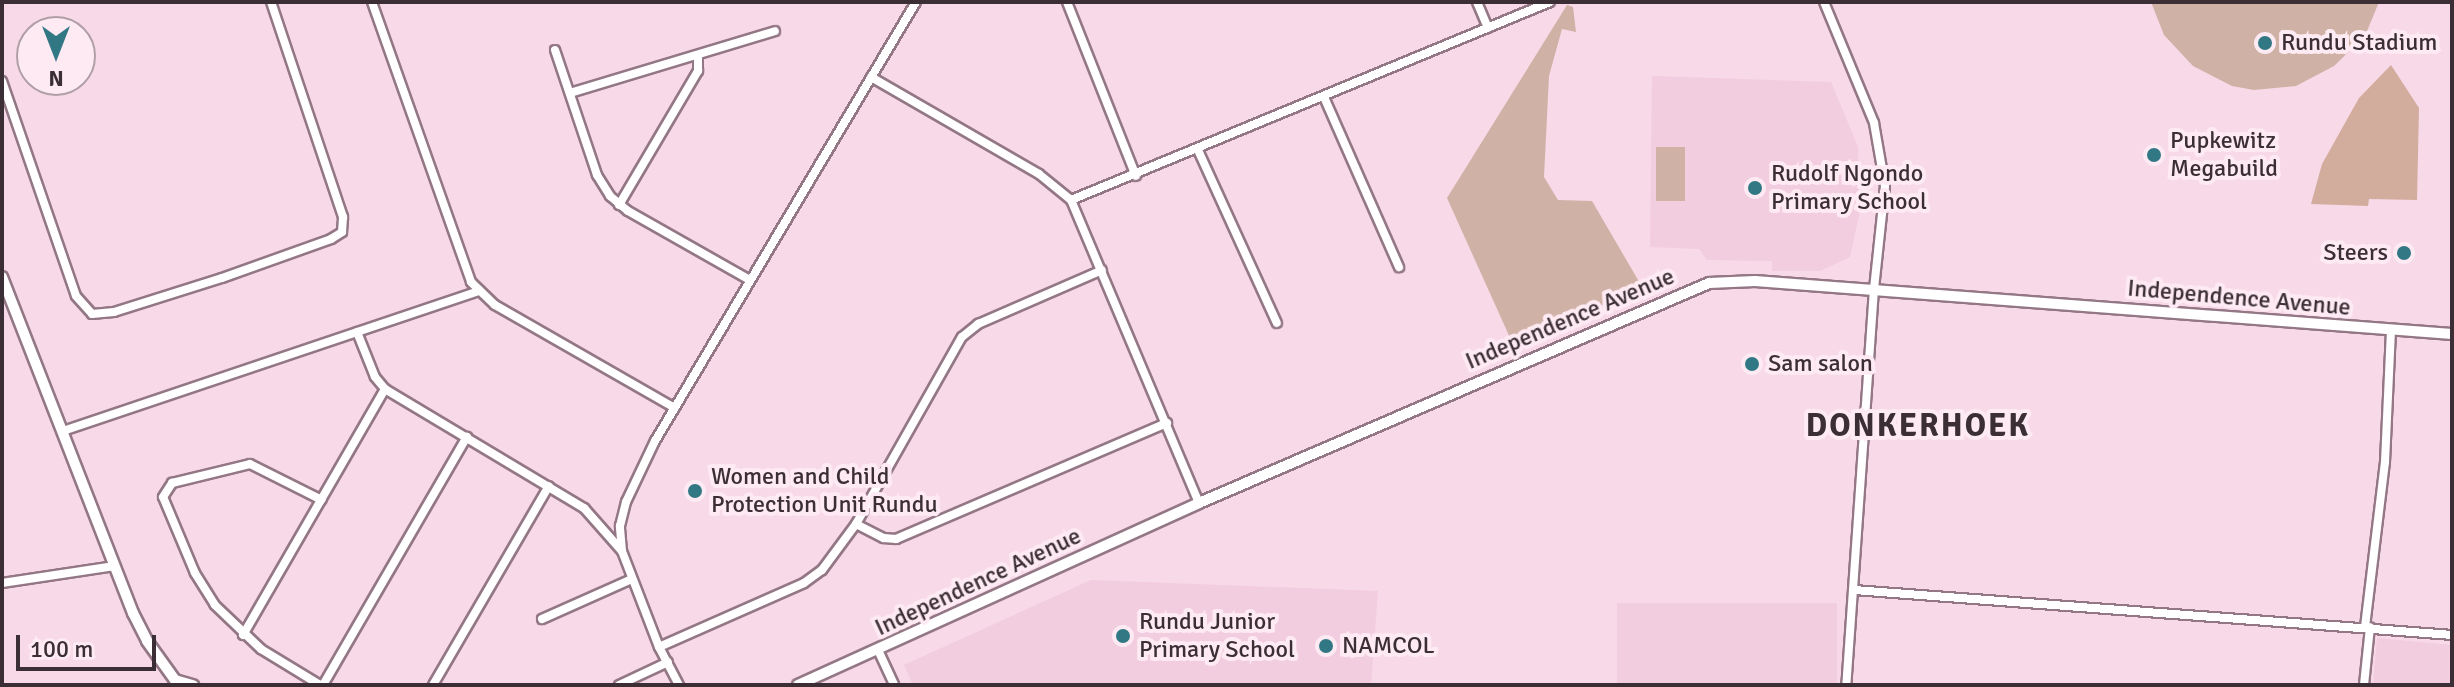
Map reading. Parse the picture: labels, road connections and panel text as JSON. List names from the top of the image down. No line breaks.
{"streets":{"street":["Independence Avenue"]},"districts":["DONKERHOEK"],"places":["Rundu Stadium","Pupkewitz Megabuild","Rudolf Ngondo Primary School","Steers","Sam salon","Women and Child Protection Unit Rundu","Rundu Junior Primary School","NAMCOL"],"scale_bar":"100 m","north":"bottom"}
